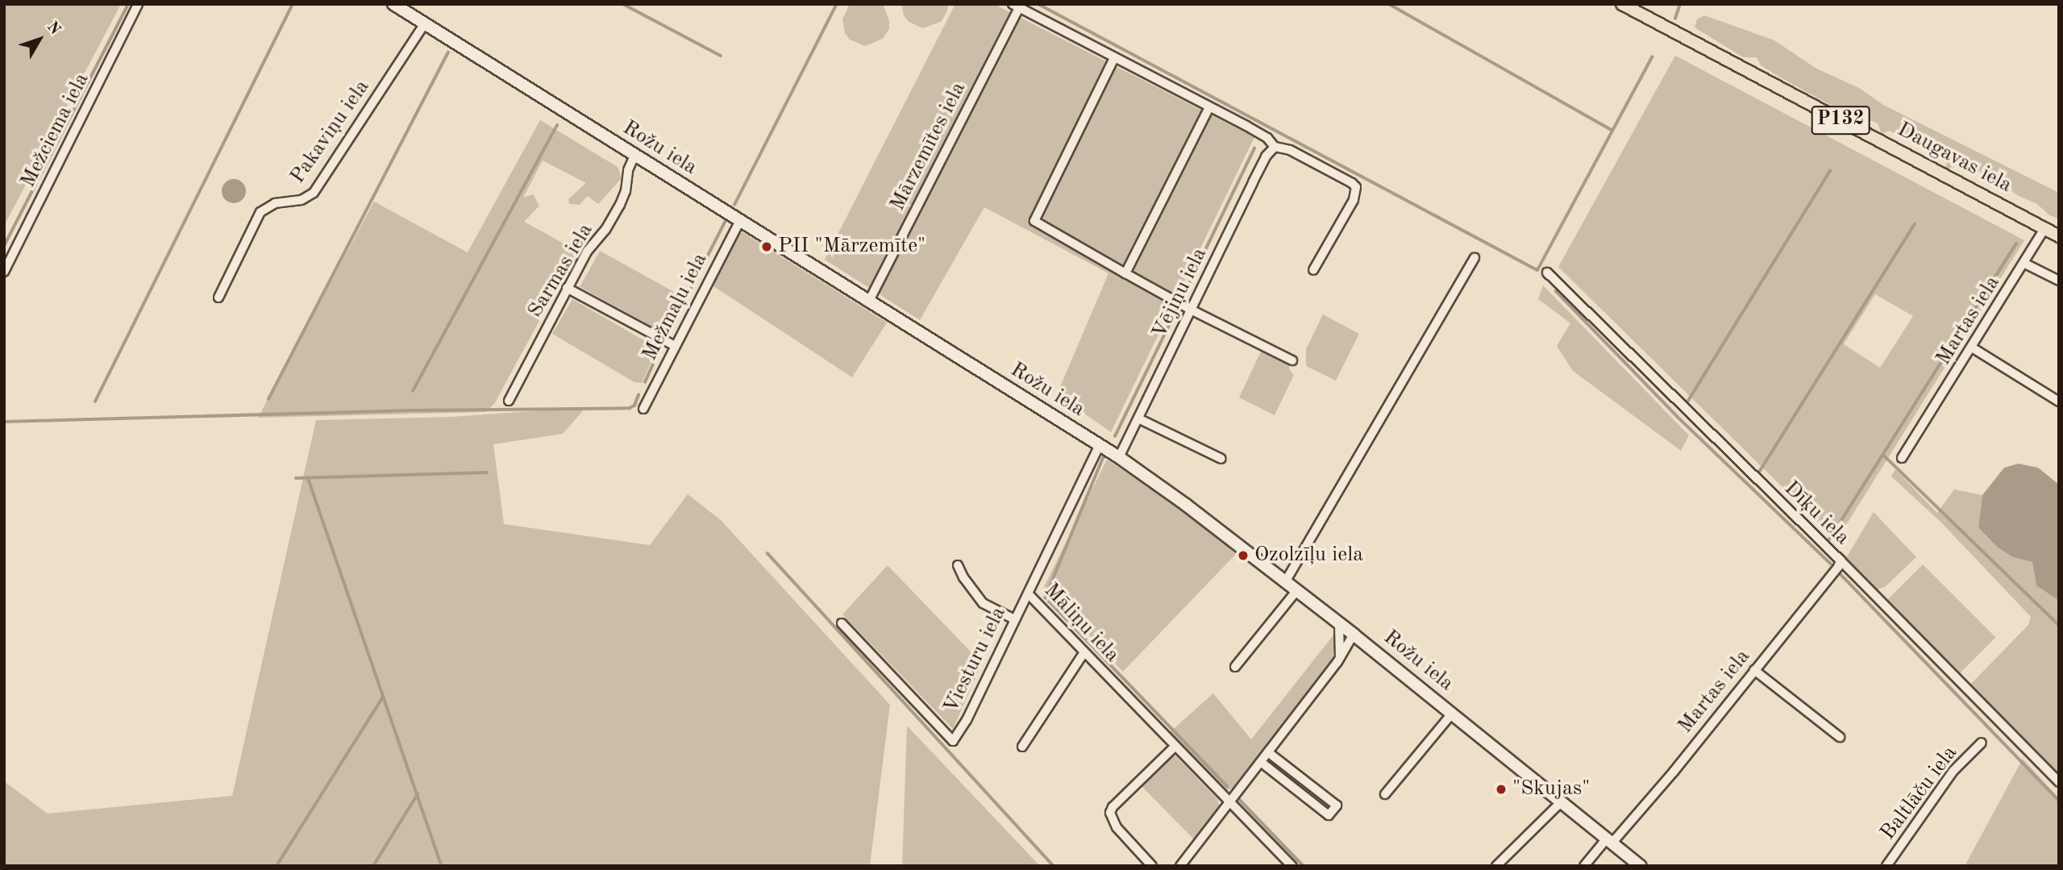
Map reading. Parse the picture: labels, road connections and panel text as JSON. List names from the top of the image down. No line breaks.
{"streets":{"main road":["P132","Daugavas iela"],"street":["Mežciema iela","Pakaviņu iela","Mārzemītes iela","Rožu iela","Sarmas iela","Vējiņu iela","Mežmaļu iela","Martas iela","Dīķu iela","Māliņu iela","Viesturu iela","Baltlāču iela"]},"crossings":[["Pakaviņu iela","Rožu iela"],["Mārzemītes iela","Rožu iela"],["Rožu iela","Sarmas iela"],["Rožu iela","Vējiņu iela"],["Rožu iela","Mežmaļu iela"],["Rožu iela","Martas iela"],["Rožu iela","Māliņu iela"],["Daugavas iela","Martas iela"],["Martas iela","Dīķu iela"],["Māliņu iela","Viesturu iela"]],"places":["PII \"Mārzemīte\"","Ozolzīļu iela","\"Skujas\""],"north":"top right"}
